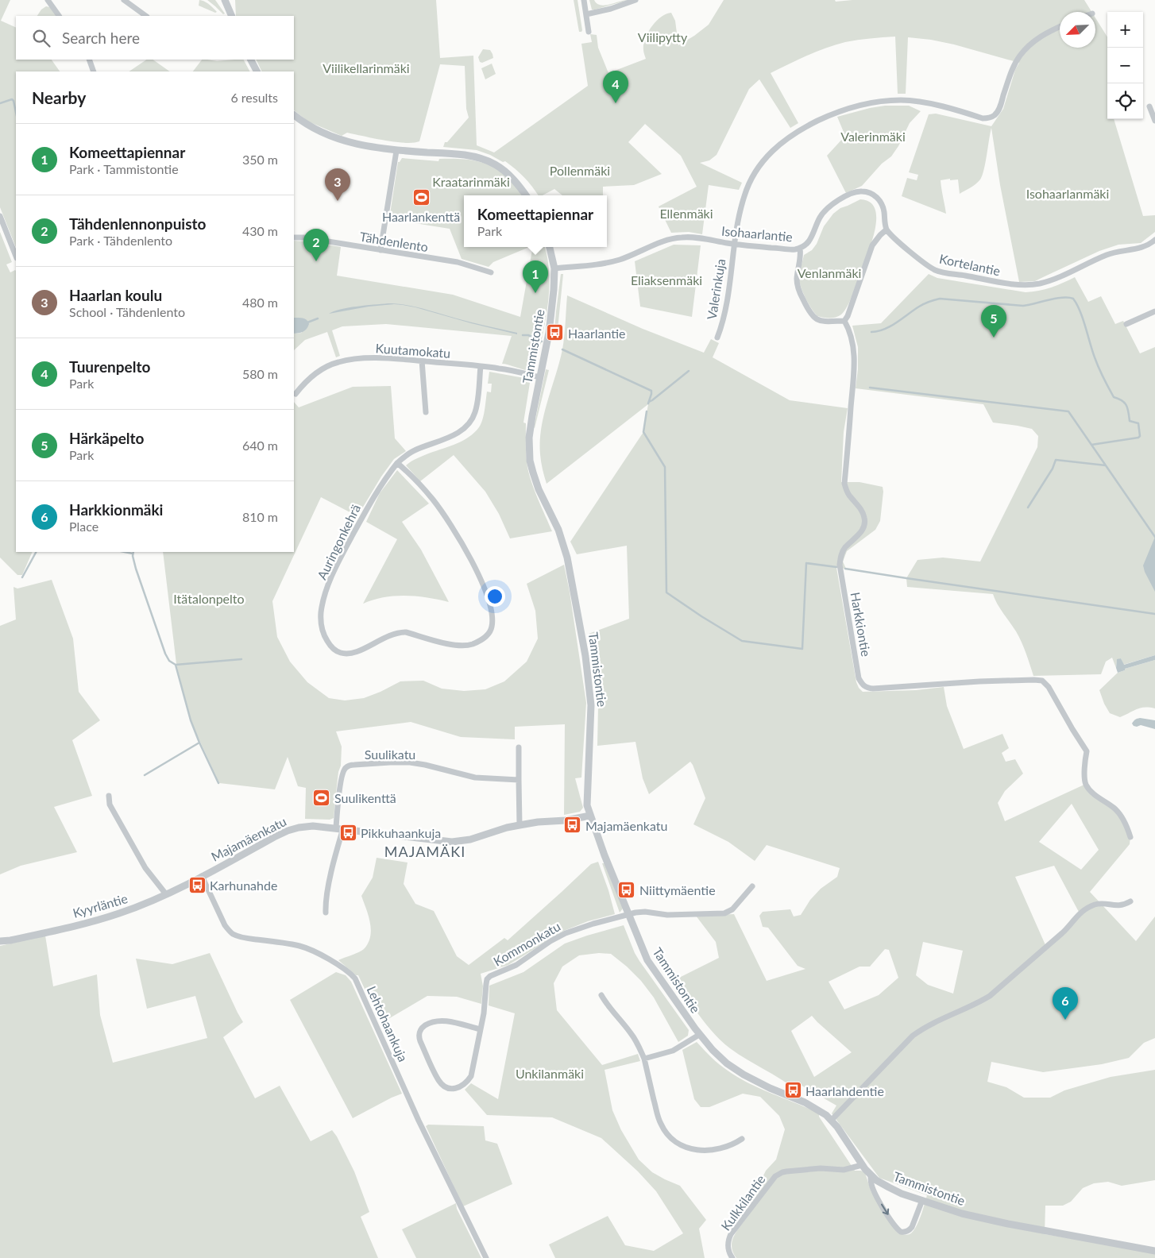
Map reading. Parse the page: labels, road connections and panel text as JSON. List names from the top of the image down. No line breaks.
{"streets":{"street":["Isohaarlantie","Tähdenlento","Kortelantie","Valerinkuja","Tammistontie","Kuutamokatu","Auringonkehrä","Harkkiontie","Suulikatu","Majamäenkatu","Kyyrläntie","Kommonkatu","Lehtohaankuja","Kulkkilantie"]},"crossings":[["Isohaarlantie","Kortelantie"],["Isohaarlantie","Valerinkuja"],["Isohaarlantie","Tammistontie"],["Tammistontie","Kuutamokatu"],["Tammistontie","Majamäenkatu"],["Tammistontie","Kommonkatu"],["Tammistontie","Kulkkilantie"],["Kuutamokatu","Auringonkehrä"],["Suulikatu","Majamäenkatu"],["Majamäenkatu","Kyyrläntie"],["Majamäenkatu","Lehtohaankuja"],["Kyyrläntie","Lehtohaankuja"]],"districts":["MAJAMÄKI"],"parks":["Viilipytty","Viilikellarinmäki","Valerinmäki","Pollenmäki","Kraatarinmäki","Isohaarlanmäki","Ellenmäki","Venlanmäki","Eliaksenmäki","Itätalonpelto","Unkilanmäki"],"places":{"sports":["Haarlankenttä","Suulikenttä"],"bus stop":["Haarlantie","Majamäenkatu","Pikkuhaankuja","Karhunahde","Niittymäentie","Haarlahdentie"]},"north":"bottom left","page":{"map_buttons":["+","−"],"search":"Search here","pins":["4","3","2","1","5","6"],"heading":["Nearby","6 results"],"list":[{"mark":"1","name":"Komeettapiennar","note":"Park · Tammistontie","value":"350 m"},{"mark":"2","name":"Tähdenlennonpuisto","note":"Park · Tähdenlento","value":"430 m"},{"mark":"3","name":"Haarlan koulu","note":"School · Tähdenlento","value":"480 m"},{"mark":"4","name":"Tuurenpelto","note":"Park","value":"580 m"},{"mark":"5","name":"Härkäpelto","note":"Park","value":"640 m"},{"mark":"6","name":"Harkkionmäki","note":"Place","value":"810 m"}],"popup":["Komeettapiennar","Park"]}}
